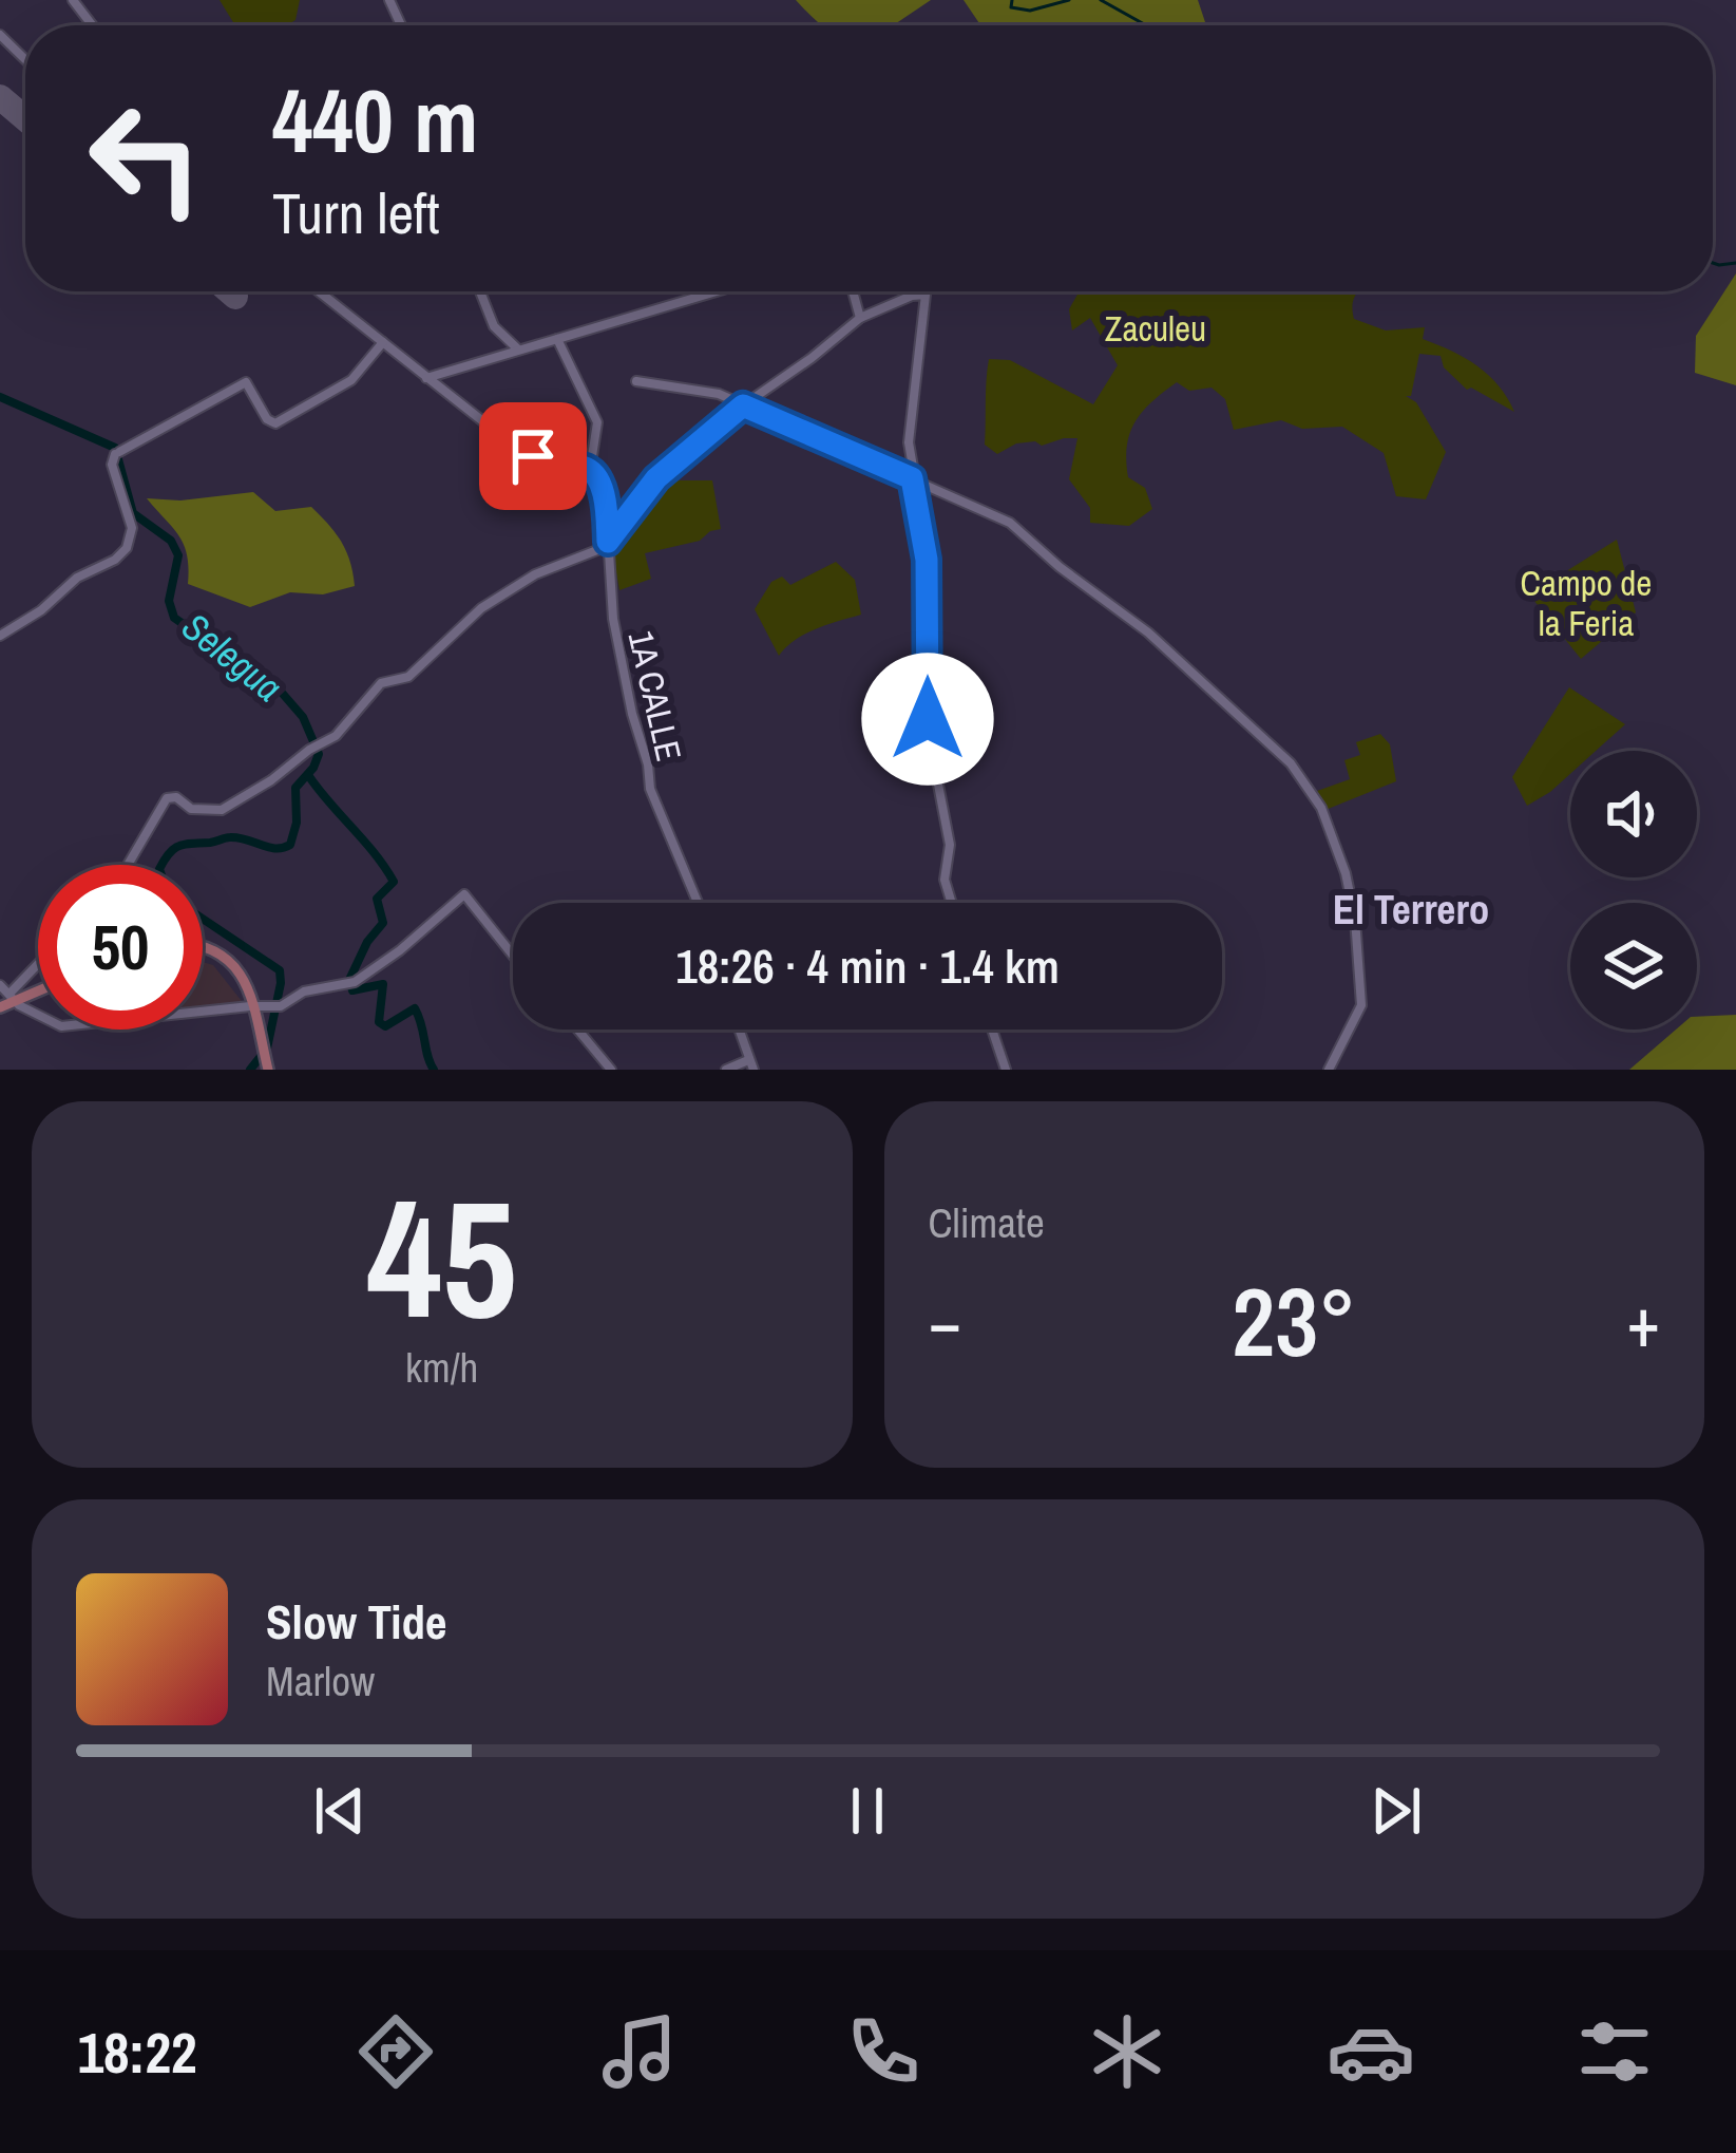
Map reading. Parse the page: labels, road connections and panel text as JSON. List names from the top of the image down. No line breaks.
{"streets":{"street":["1A CALLE"]},"districts":["El Terrero"],"water":["Selegua"],"parks":["Zaculeu","Campo de la Feria"],"page":{"turn":["440 m","Turn left"],"limit":"50","trip":"18:26 · 4 min · 1.4 km","tile":[["45","km/h"],"Climate"],"heat":["−","23°","+"],"song":["Slow Tide","Marlow"],"tabs":"18:22"}}
